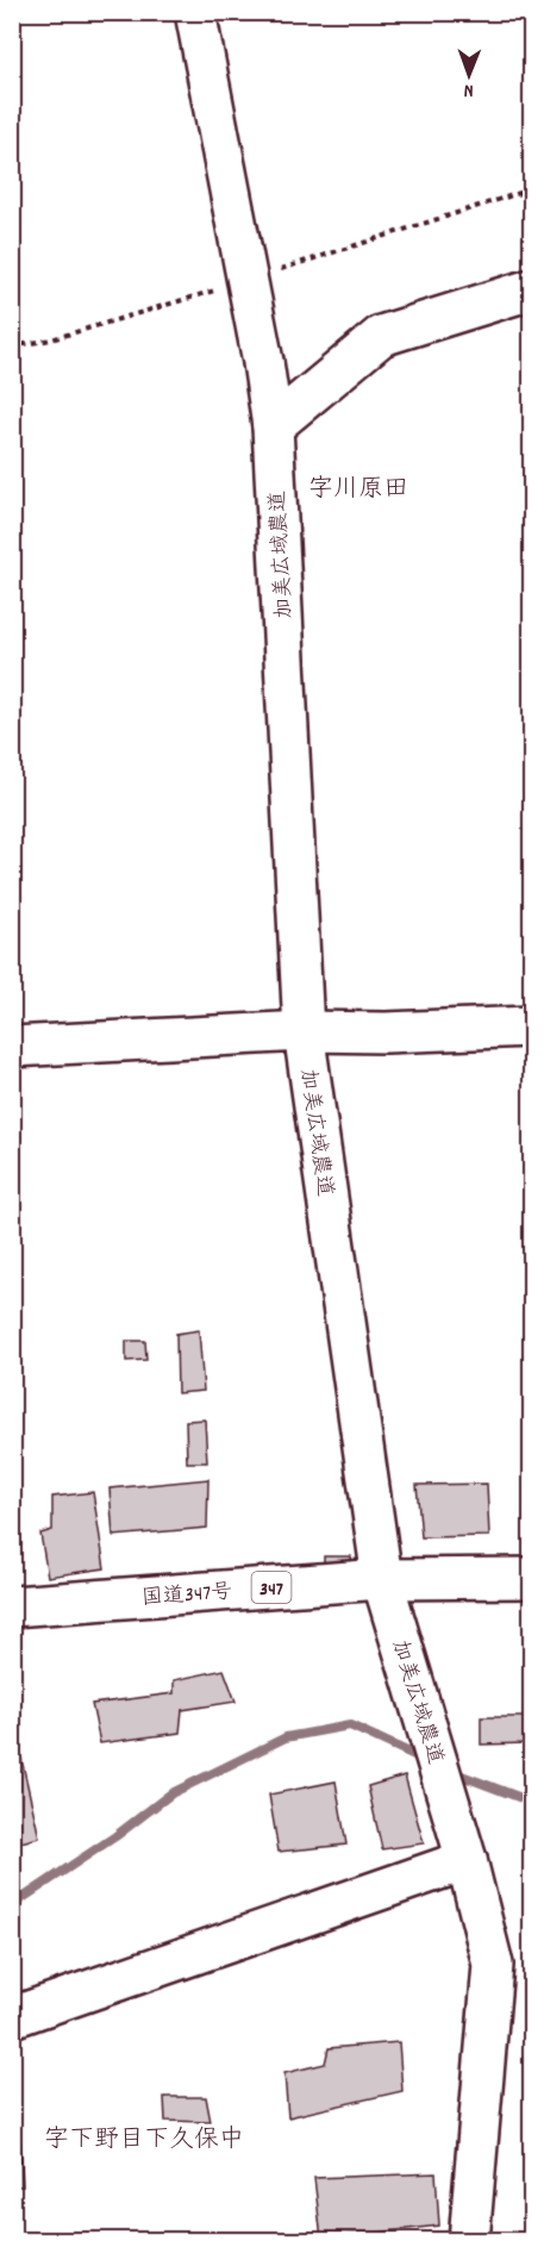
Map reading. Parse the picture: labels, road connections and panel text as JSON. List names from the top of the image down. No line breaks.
{"streets":{"main road":["加美広域農道","347","国道347号"]},"crossings":[["加美広域農道","国道347号"]],"districts":["字川原田","字下野目下久保中"],"north":"bottom"}
